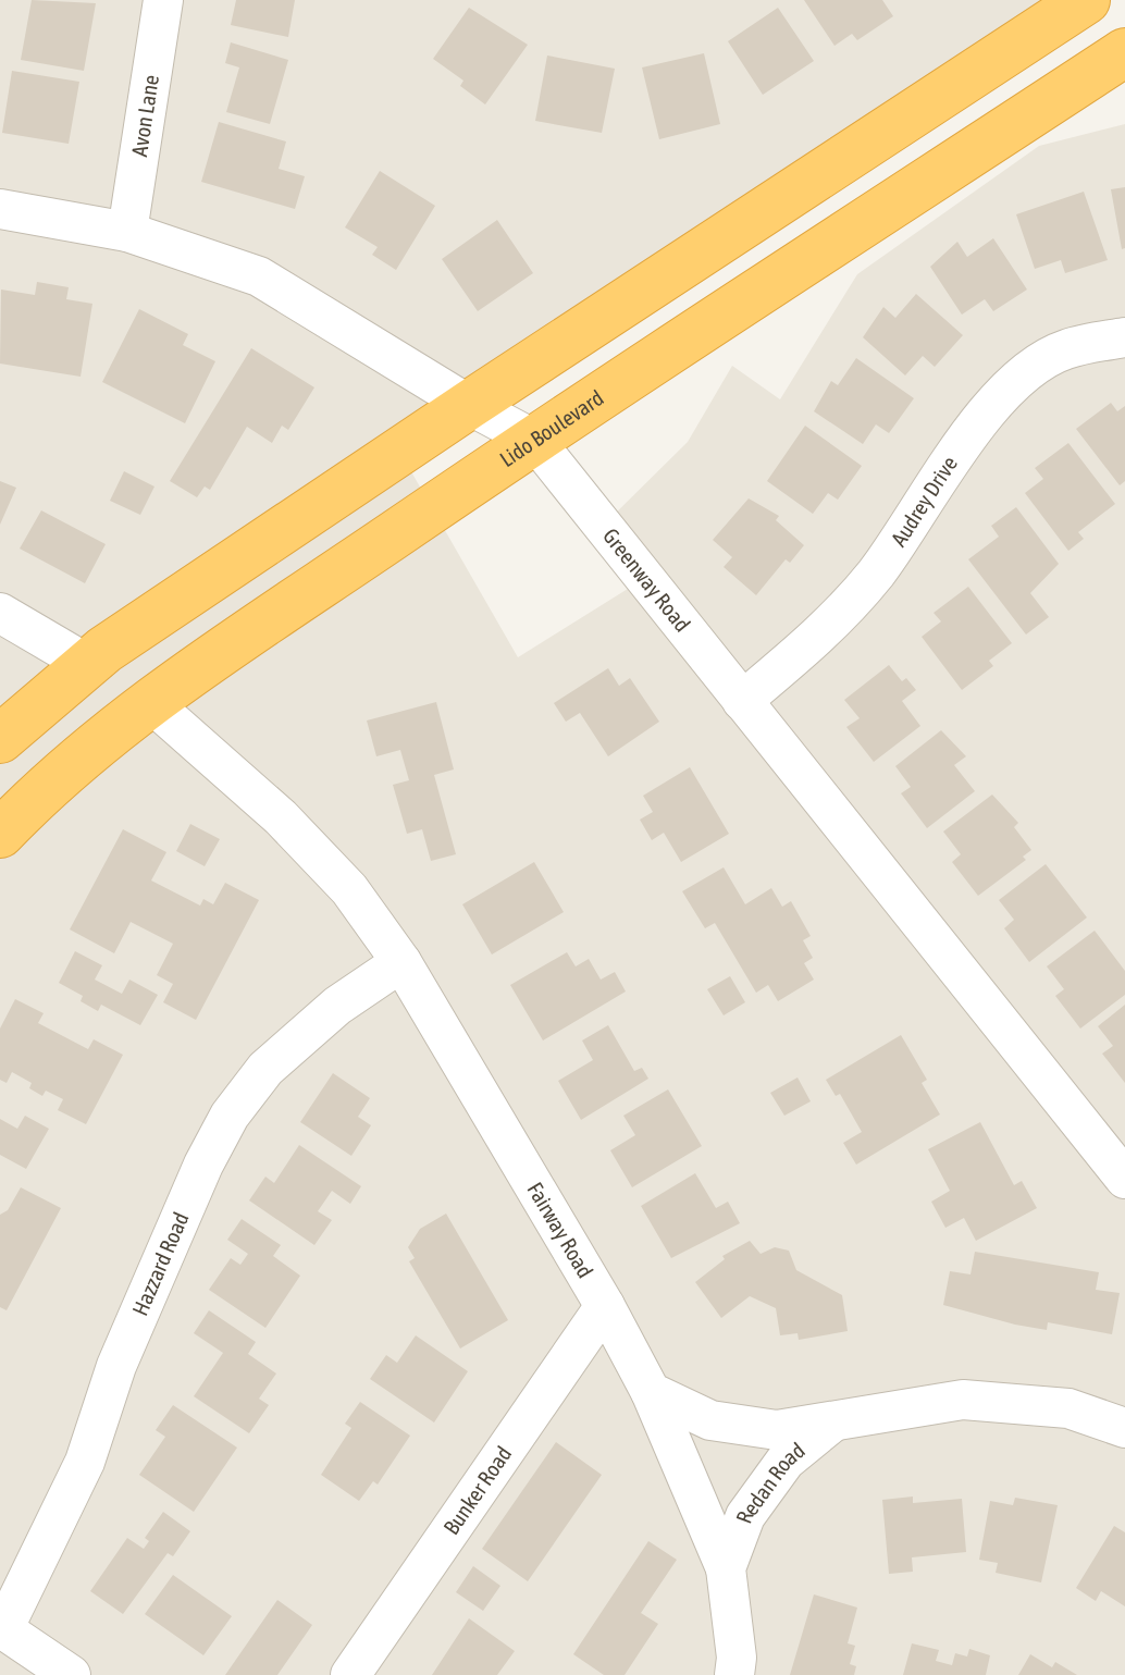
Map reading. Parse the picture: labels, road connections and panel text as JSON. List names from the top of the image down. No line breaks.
{"streets":{"highway":["Lido Boulevard"],"street":["Avon Lane","Audrey Drive","Greenway Road","Fairway Road","Hazzard Road","Redan Road","Bunker Road"]},"crossings":[["Avon Lane","Greenway Road"],["Lido Boulevard","Greenway Road"],["Lido Boulevard","Fairway Road"],["Audrey Drive","Greenway Road"],["Fairway Road","Hazzard Road"],["Fairway Road","Redan Road"],["Fairway Road","Bunker Road"]]}
